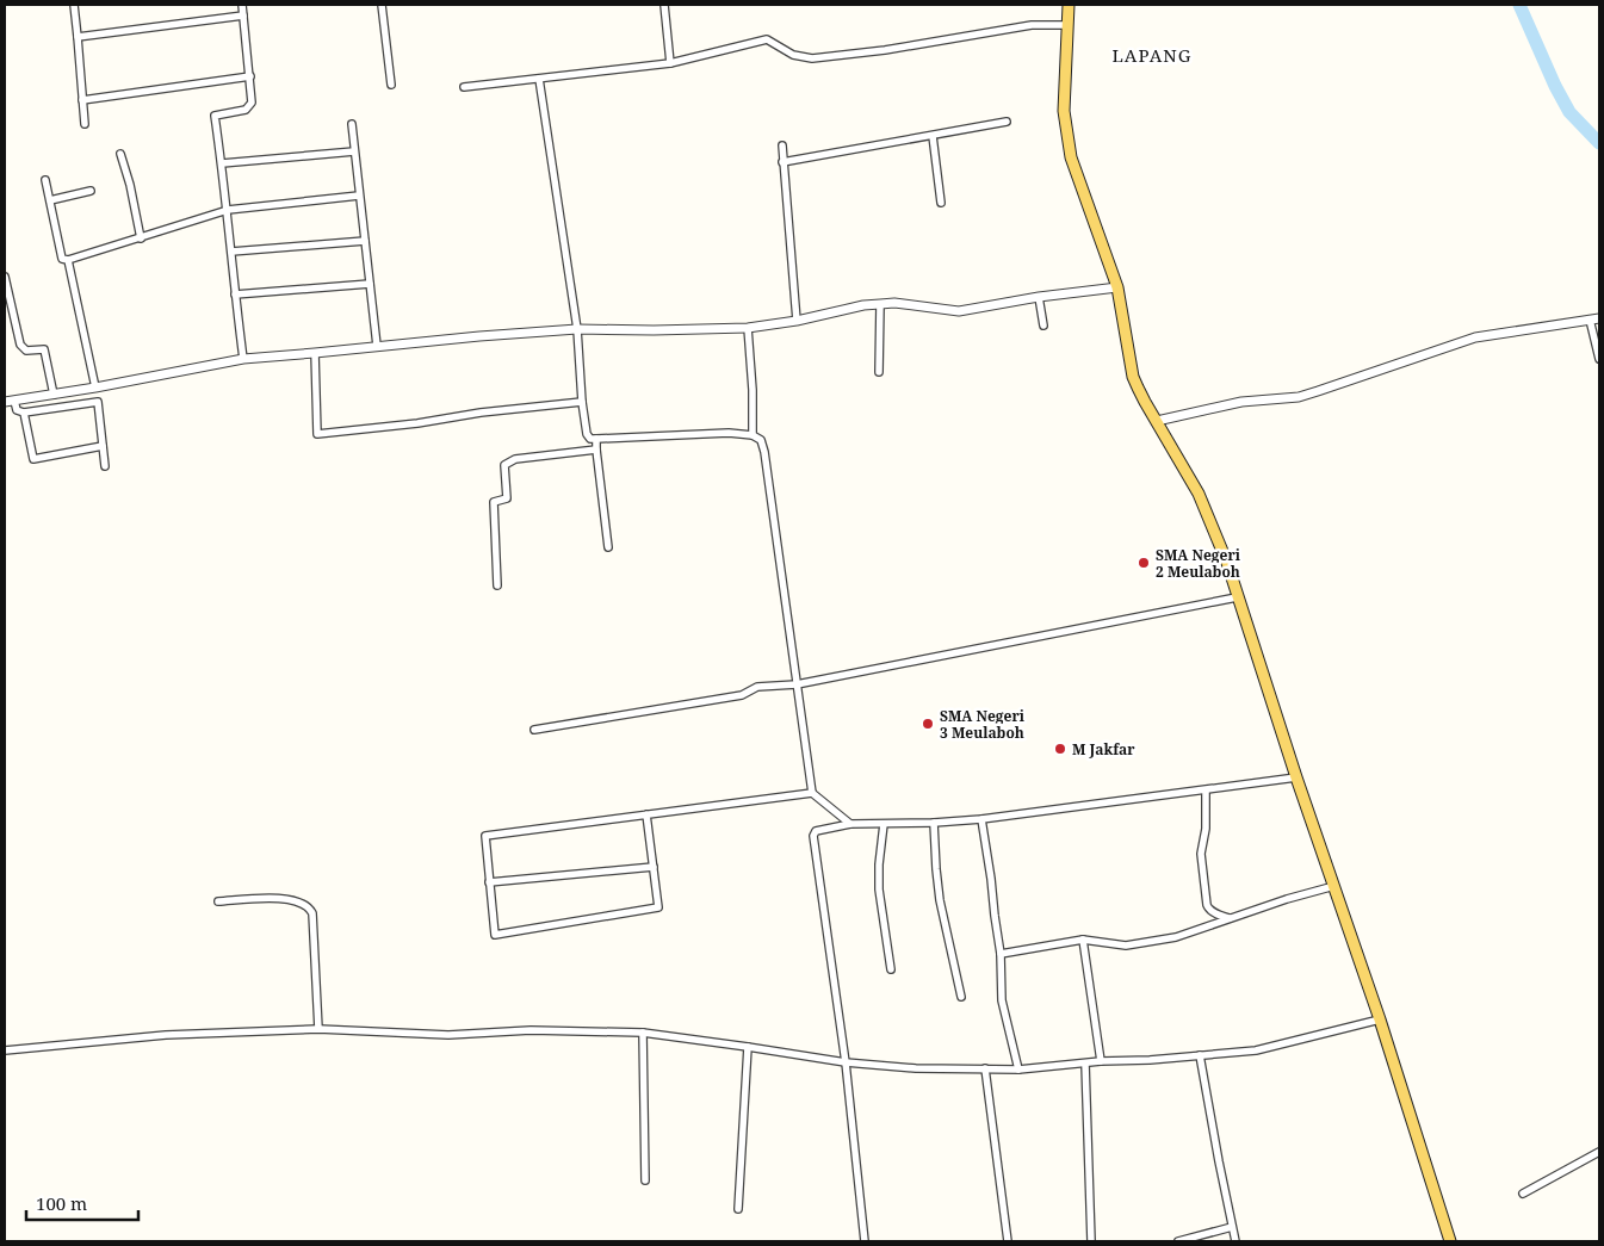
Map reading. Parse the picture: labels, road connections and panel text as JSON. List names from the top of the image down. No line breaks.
{"districts":["LAPANG"],"places":["SMA Negeri 2 Meulaboh","SMA Negeri 3 Meulaboh","M Jakfar"],"scale_bar":"100 m"}
